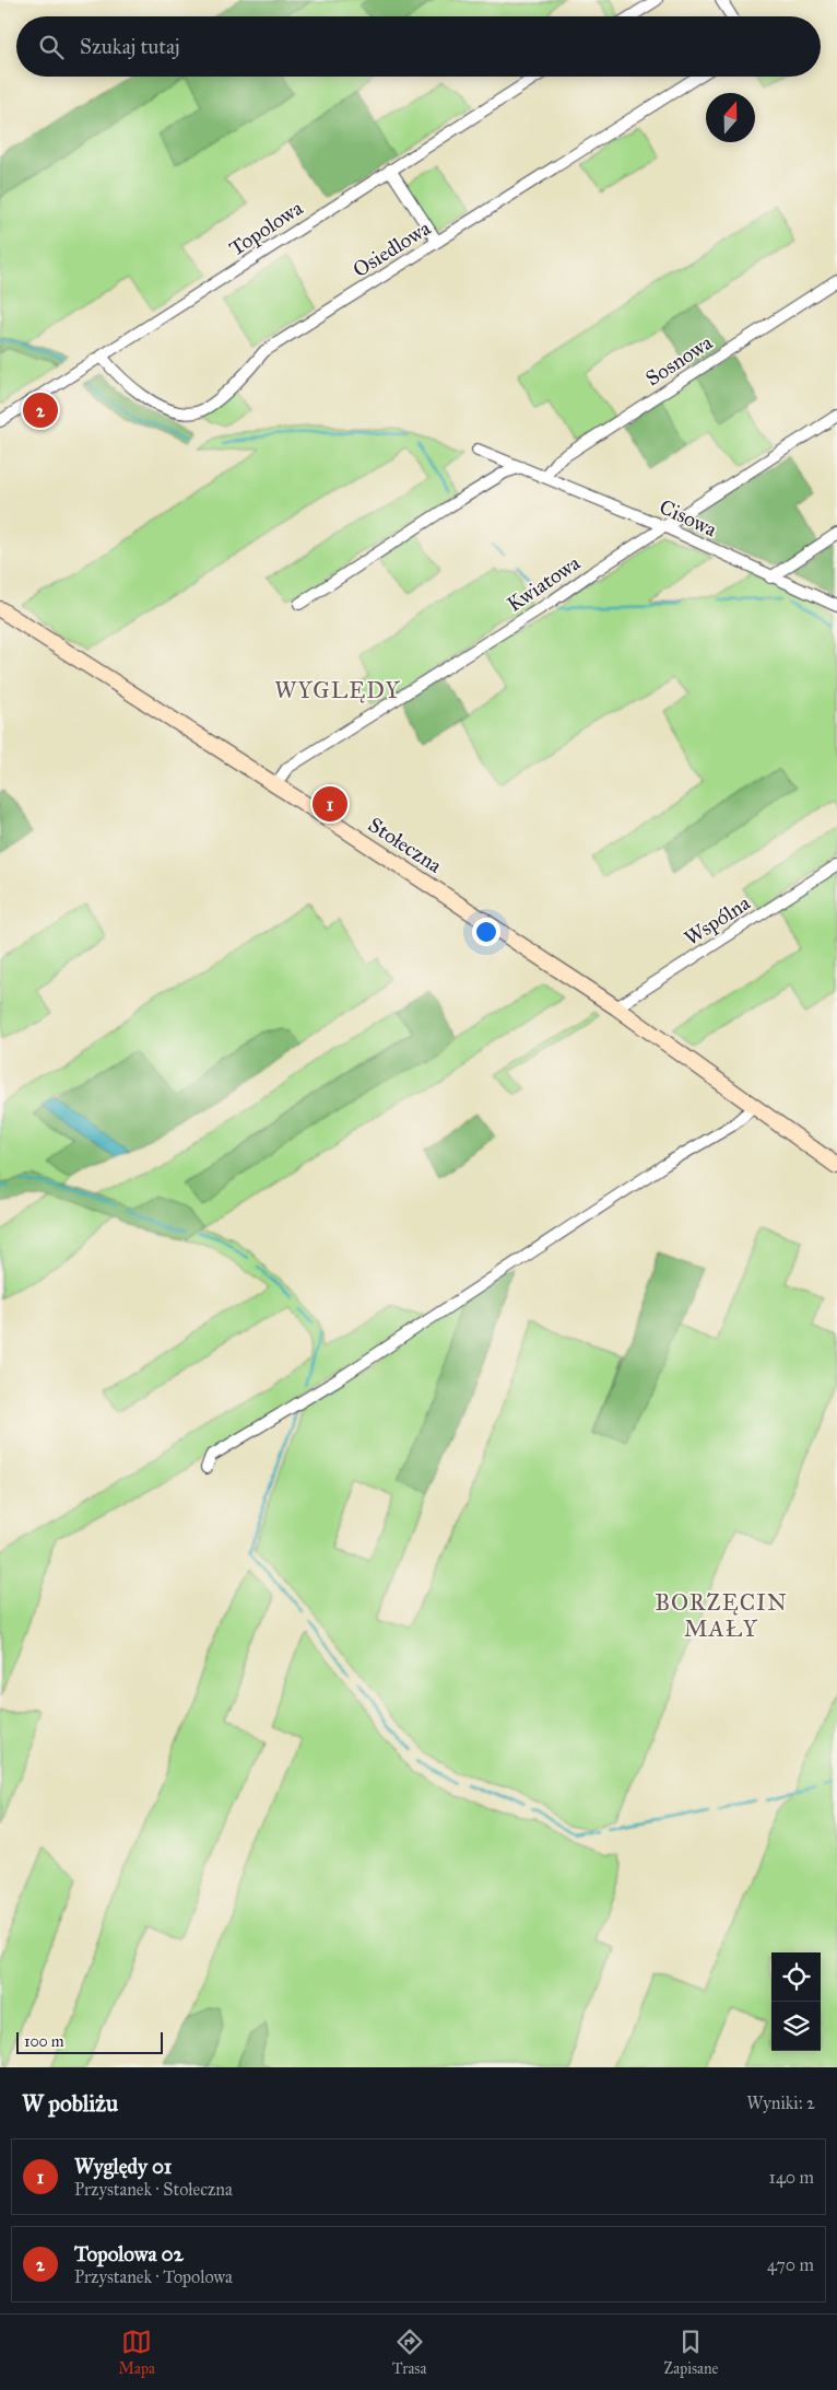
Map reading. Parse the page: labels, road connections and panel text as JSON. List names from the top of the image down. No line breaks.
{"streets":{"main road":["Stołeczna"],"street":["Topolowa","Osiedlowa","Sosnowa","Cisowa","Kwiatowa","Wspólna"]},"crossings":[["Topolowa","Osiedlowa"],["Sosnowa","Cisowa"],["Cisowa","Kwiatowa"],["Kwiatowa","Stołeczna"],["Stołeczna","Wspólna"]],"districts":["WYGLĘDY","BORZĘCIN MAŁY"],"scale_bar":"100 m","north":"top","page":{"search":"Szukaj tutaj","pins":["2","1"],"scale":"100 m","heading":["W pobliżu","Wyniki: 2"],"list":[{"mark":"1","name":"Wyględy 01","note":"Przystanek · Stołeczna","value":"140 m"},{"mark":"2","name":"Topolowa 02","note":"Przystanek · Topolowa","value":"470 m"}],"nav":["Mapa","Trasa","Zapisane"]}}
